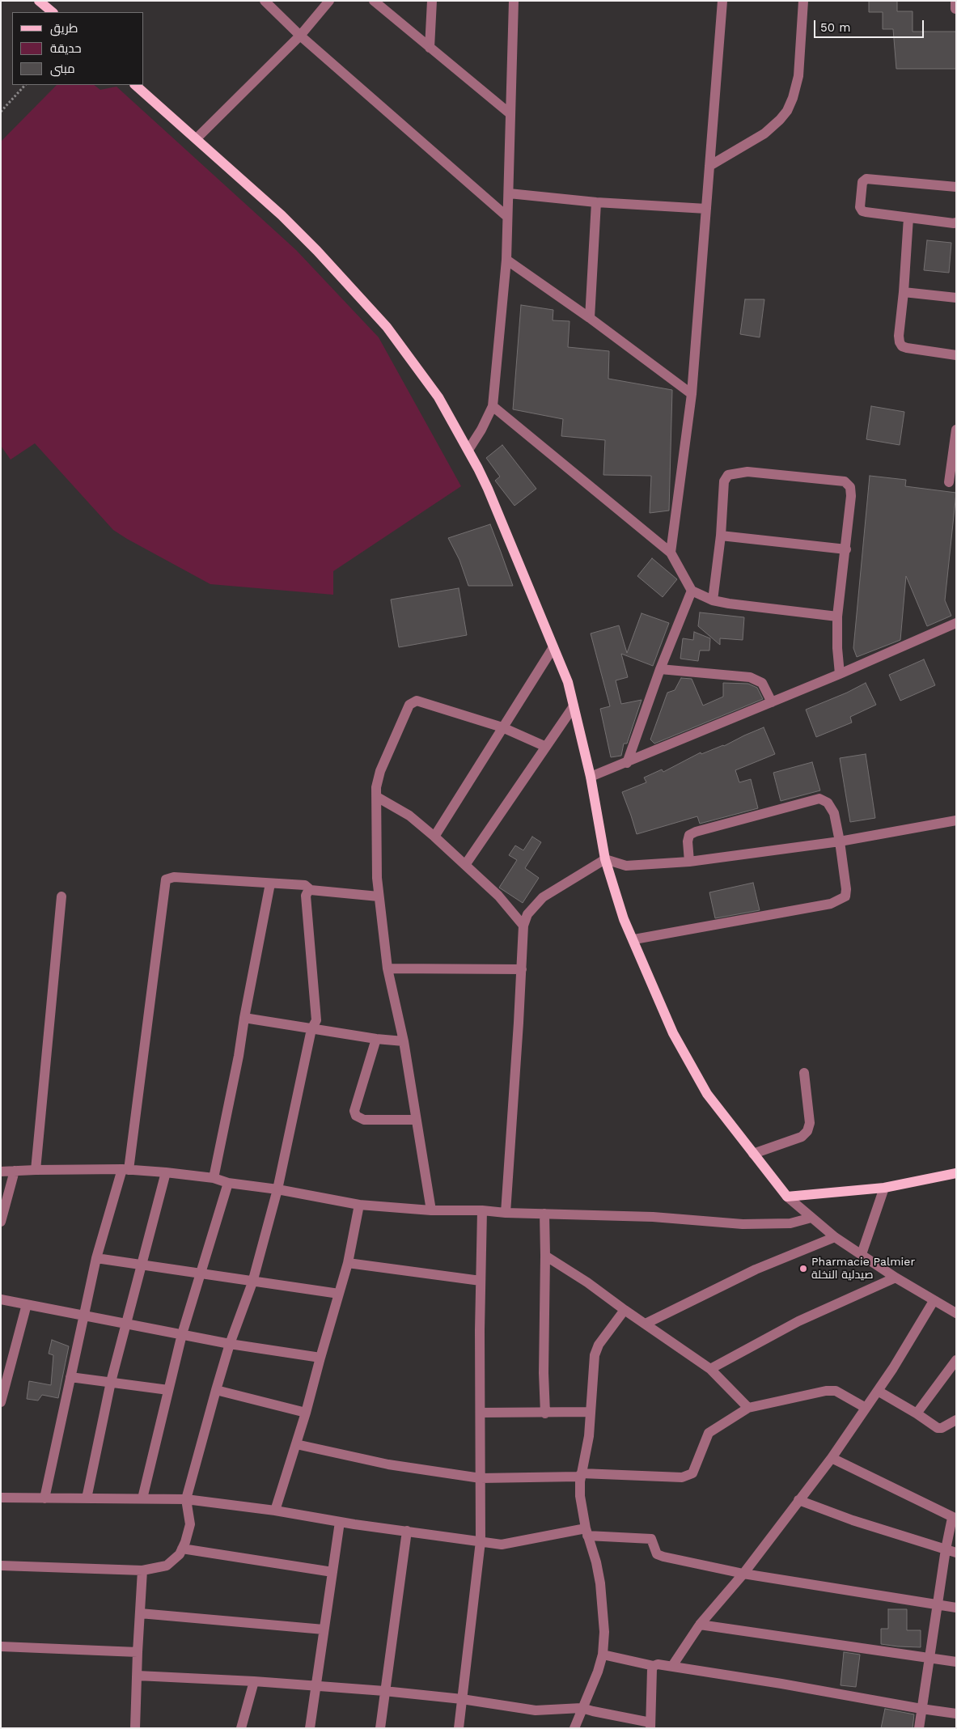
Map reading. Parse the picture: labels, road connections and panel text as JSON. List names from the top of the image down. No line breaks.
{"places":["Pharmacie Palmier صيدلية النخلة"],"legend":["طريق","حديقة","مبنى"],"scale_bar":"50 m"}
